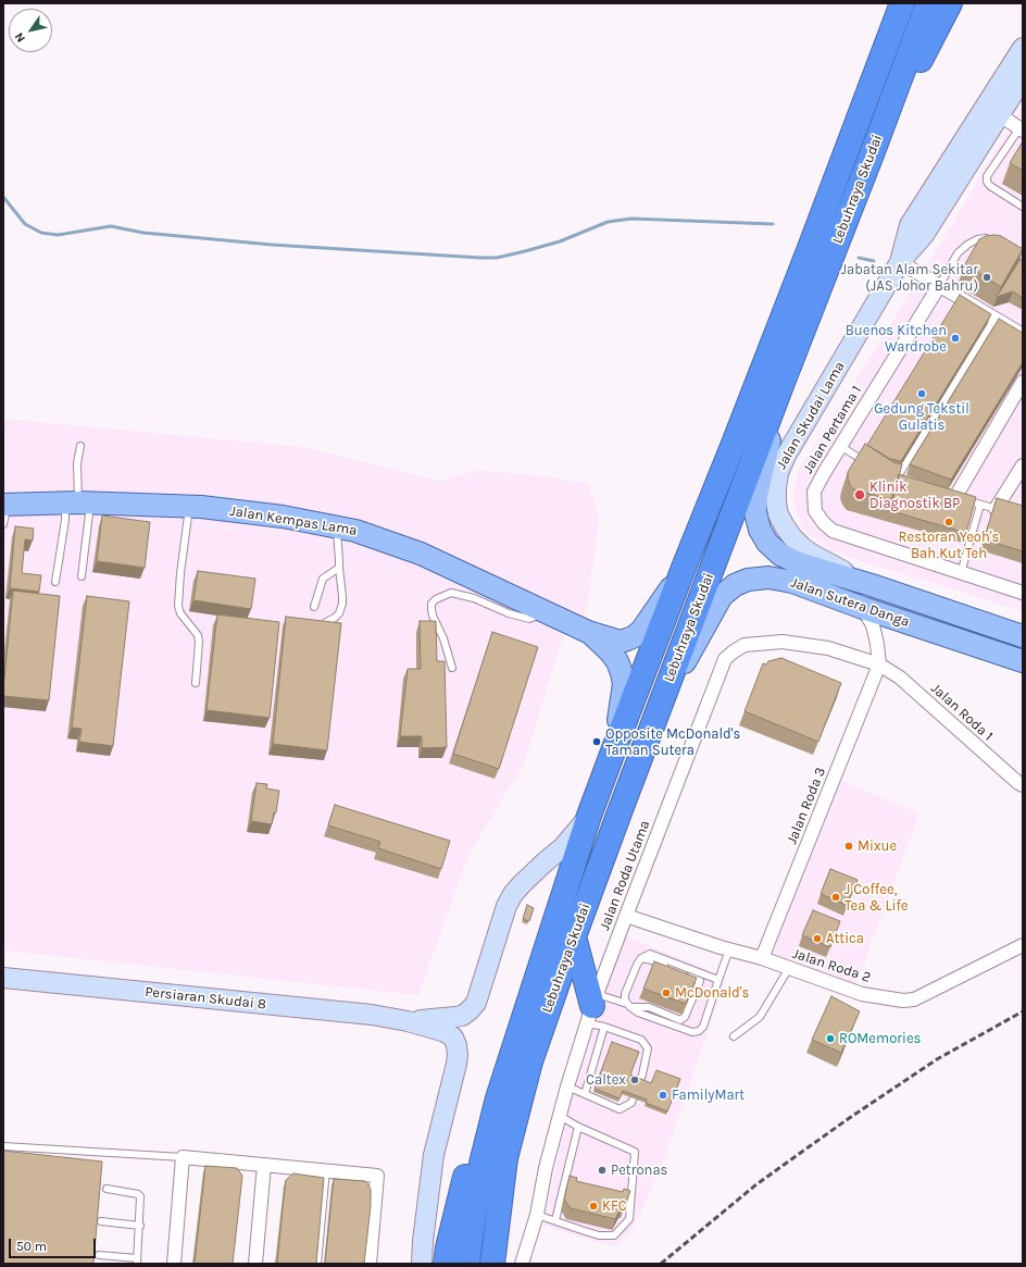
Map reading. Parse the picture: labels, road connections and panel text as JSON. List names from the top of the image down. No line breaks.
{"streets":{"highway":["Lebuhraya Skudai"],"main road":["Jalan Kempas Lama","Jalan Sutera Danga"],"street":["Jalan Skudai Lama","Jalan Pertama 1","Jalan Roda 1","Jalan Roda 3","Jalan Roda Utama","Jalan Roda 2","Persiaran Skudai 8"]},"crossings":[["Lebuhraya Skudai","Jalan Kempas Lama"],["Lebuhraya Skudai","Jalan Sutera Danga"],["Jalan Skudai Lama","Jalan Sutera Danga"],["Jalan Roda 1","Jalan Roda 3"],["Jalan Roda 1","Jalan Roda Utama"],["Jalan Roda 3","Jalan Roda Utama"],["Jalan Roda 3","Jalan Roda 2"],["Jalan Roda Utama","Jalan Roda 2"]],"places":["Jabatan Alam Sekitar (JAS Johor Bahru)","Buenos Kitchen Wardrobe","Gedung Tekstil Gulatis","Klinik Diagnostik BP","Restoran Yeoh's Bah Kut Teh","Opposite McDonald's Taman Sutera","Mixue","J Coffee, Tea & Life","Attica","McDonald's","ROMemories","Caltex","FamilyMart","Petronas","KFC"],"scale_bar":"50 m","north":"bottom left"}
